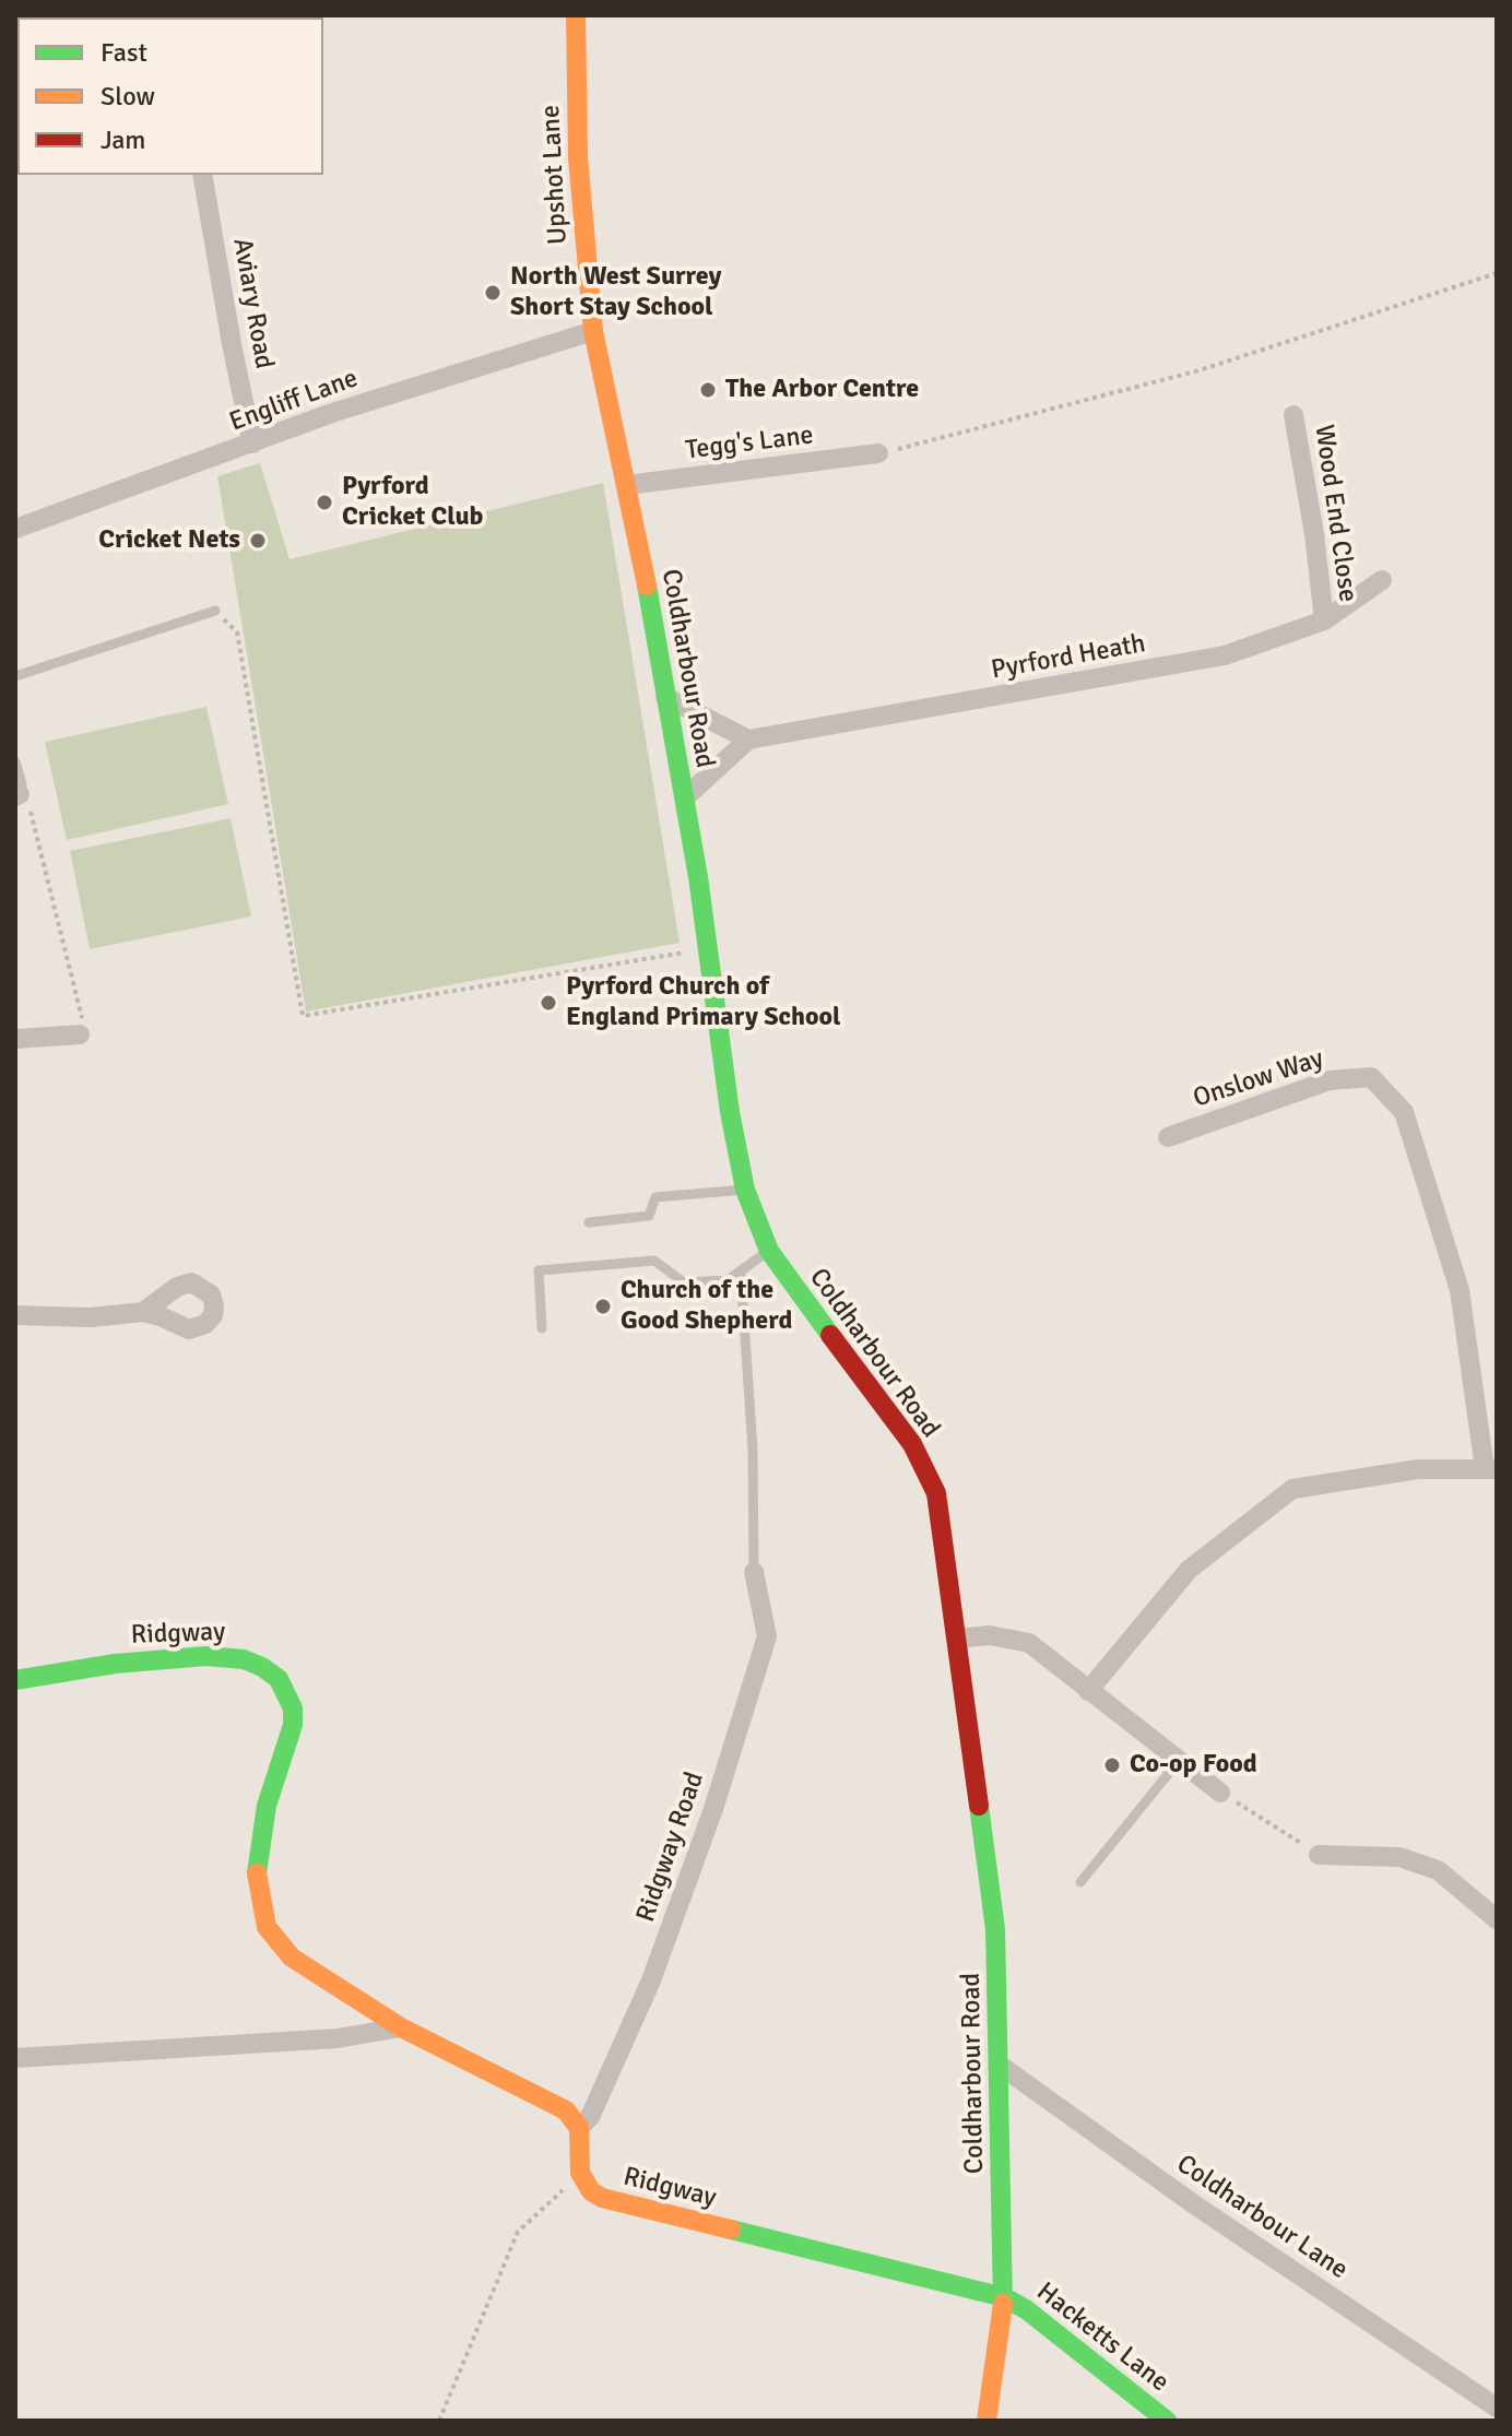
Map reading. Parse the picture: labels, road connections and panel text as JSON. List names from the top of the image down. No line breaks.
{"streets":{"main road":["Upshot Lane","Coldharbour Road","Ridgway","Hacketts Lane"],"street":["Aviary Road","Engliff Lane","Tegg's Lane","Wood End Close","Pyrford Heath","Onslow Way","Ridgway Road","Coldharbour Lane"]},"crossings":[["Upshot Lane","Engliff Lane"],["Upshot Lane","Coldharbour Road"],["Aviary Road","Engliff Lane"],["Engliff Lane","Coldharbour Road"],["Tegg's Lane","Coldharbour Road"],["Wood End Close","Pyrford Heath"],["Coldharbour Road","Ridgway"],["Coldharbour Road","Coldharbour Lane"],["Coldharbour Road","Hacketts Lane"],["Ridgway","Ridgway Road"],["Ridgway","Hacketts Lane"]],"places":["North West Surrey Short Stay School","The Arbor Centre","Pyrford Cricket Club","Cricket Nets","Pyrford Church of England Primary School","Church of the Good Shepherd","Co-op Food"],"legend":["Fast","Slow","Jam"]}
